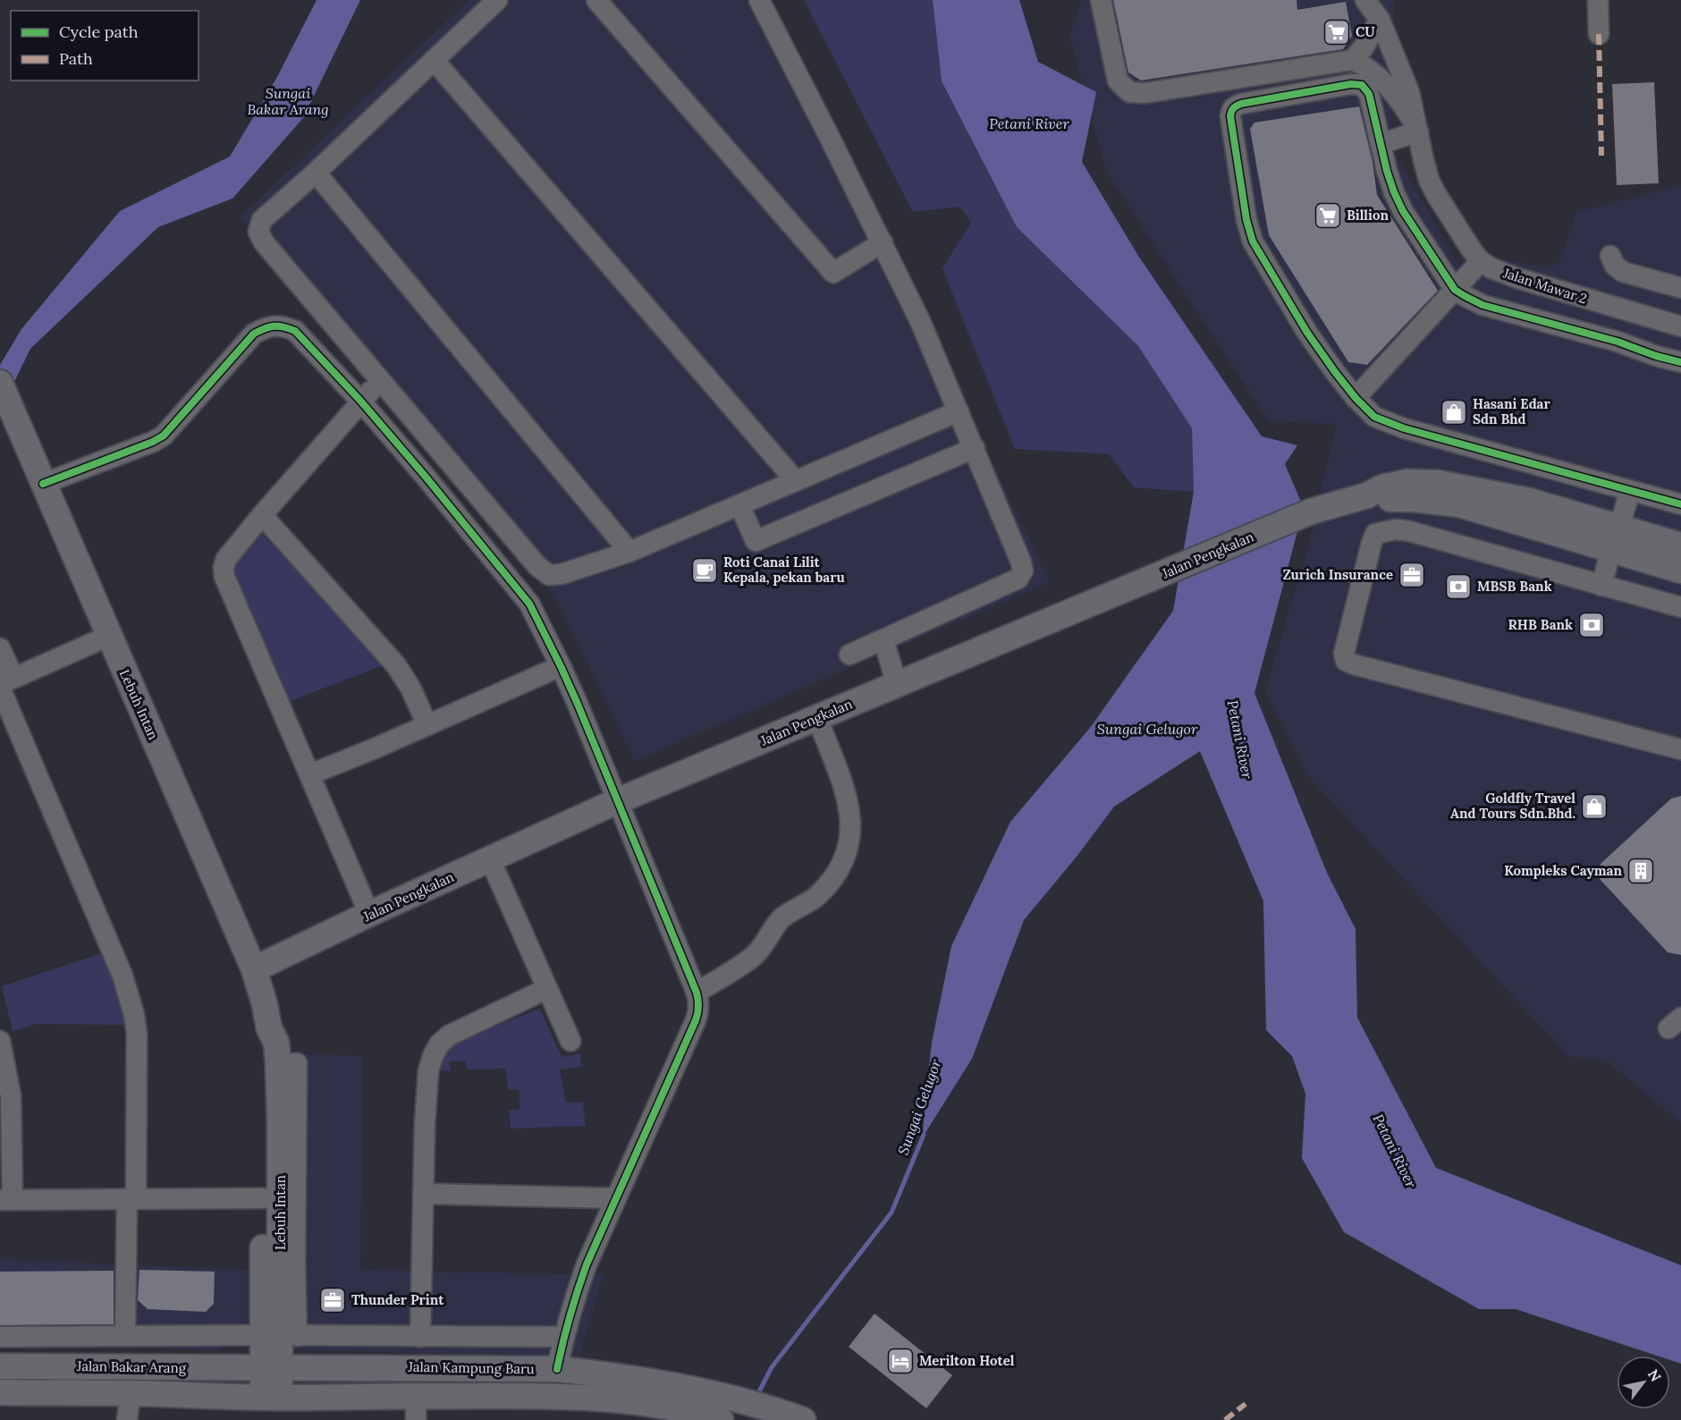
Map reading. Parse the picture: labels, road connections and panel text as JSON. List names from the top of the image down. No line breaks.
{"streets":{"main road":["Jalan Pengkalan","Lebuh Intan","Jalan Bakar Arang","Jalan Kampung Baru"],"street":["Jalan Mawar 2"]},"crossings":[["Jalan Pengkalan","Lebuh Intan"],["Lebuh Intan","Jalan Bakar Arang"],["Lebuh Intan","Jalan Kampung Baru"],["Jalan Bakar Arang","Jalan Kampung Baru"]],"water":["Sungai Bakar Arang","Petani River","Sungai Gelugor"],"places":{"supermarket":["CU","Billion"],"shop":["Hasani Edar Sdn Bhd","Goldfly Travel And Tours Sdn.Bhd."],"cafe":["Roti Canai Lilit Kepala, pekan baru"],"office":["Zurich Insurance","Thunder Print"],"bank":["MBSB Bank","RHB Bank"],"building":["Kompleks Cayman"],"hotel":["Merilton Hotel"]},"legend":["Cycle path","Path"],"north":"top right"}
